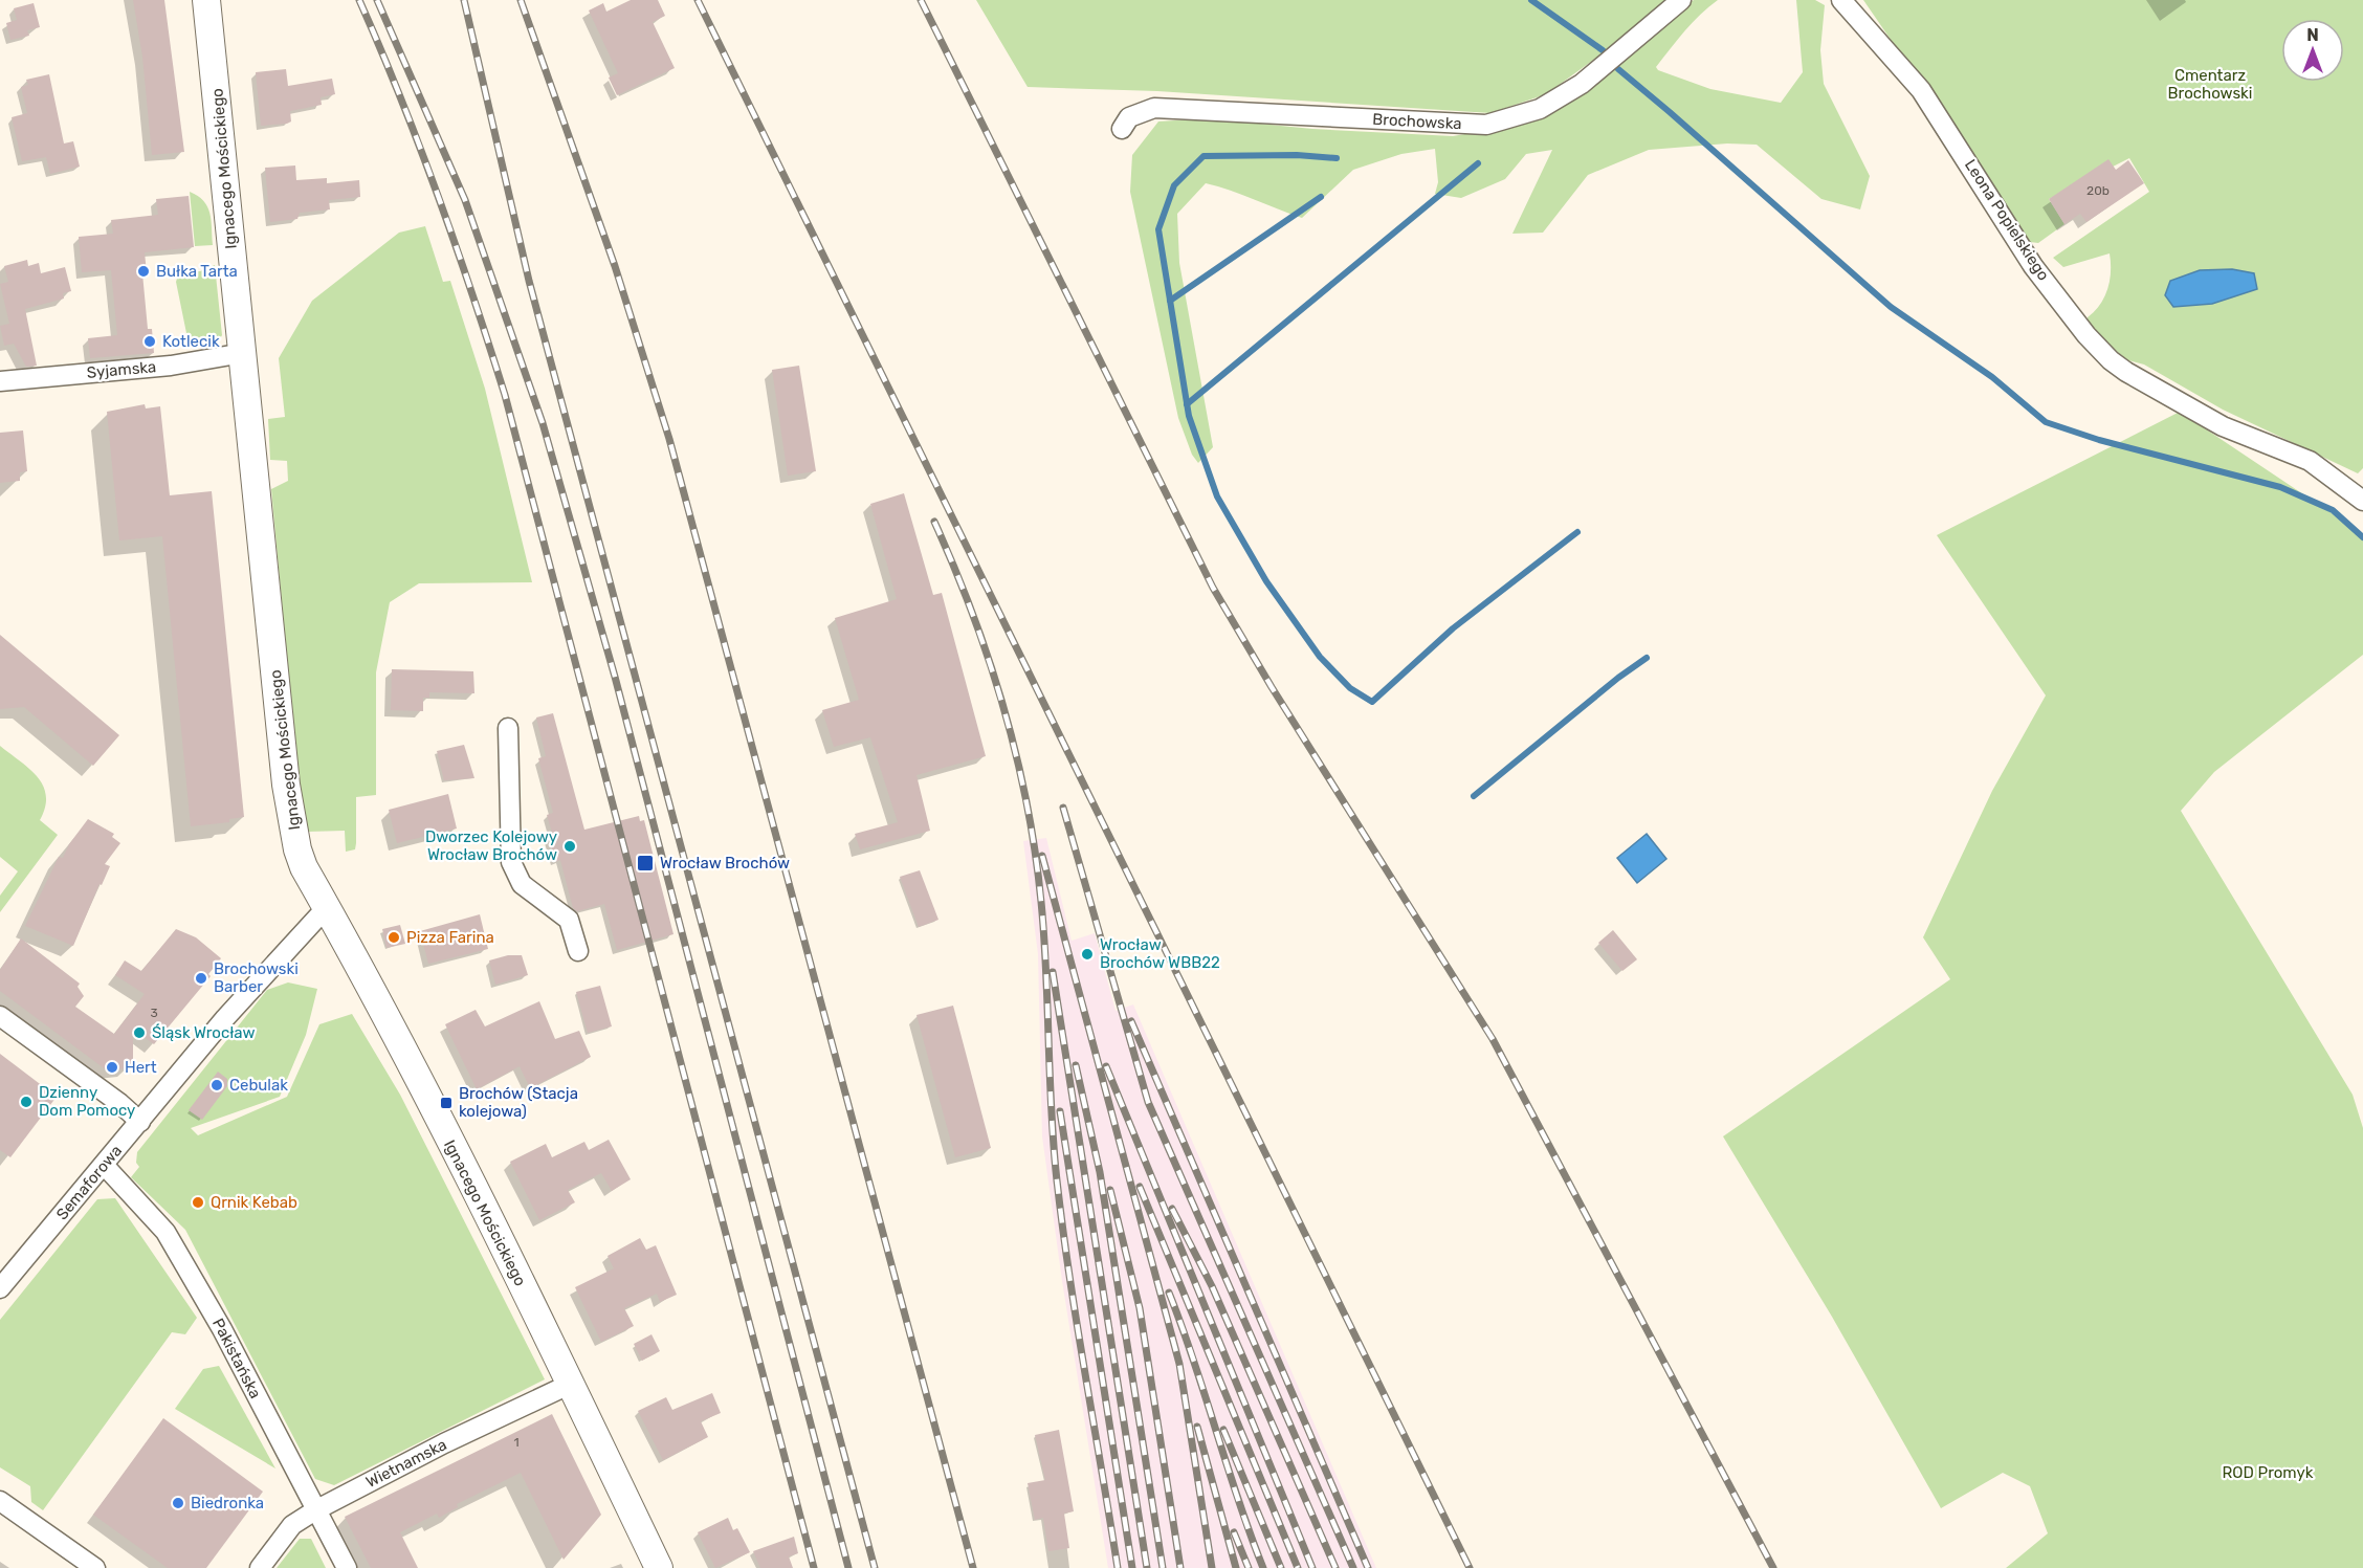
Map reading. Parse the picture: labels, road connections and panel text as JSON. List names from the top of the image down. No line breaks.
{"streets":{"street":["Brochowska","Ignacego Mościckiego","Leona Popielskiego","Syjamska","Semaforowa","Pakistańska","Wietnamska"]},"crossings":[["Ignacego Mościckiego","Syjamska"],["Ignacego Mościckiego","Semaforowa"],["Ignacego Mościckiego","Wietnamska"],["Semaforowa","Pakistańska"],["Pakistańska","Wietnamska"]],"parks":["Cmentarz Brochowski","ROD Promyk"],"places":{"other":["Bułka Tarta","Kotlecik","Dworzec Kolejowy Wrocław Brochów","Pizza Farina","Wrocław Brochów WBB22","Brochowski Barber","Śląsk Wrocław","Hert","Cebulak","Dzienny Dom Pomocy","Qrnik Kebab","Biedronka"],"transit":["Wrocław Brochów","Brochów (Stacja kolejowa)"]},"house_numbers":["20b","3","1"],"north":"top"}
